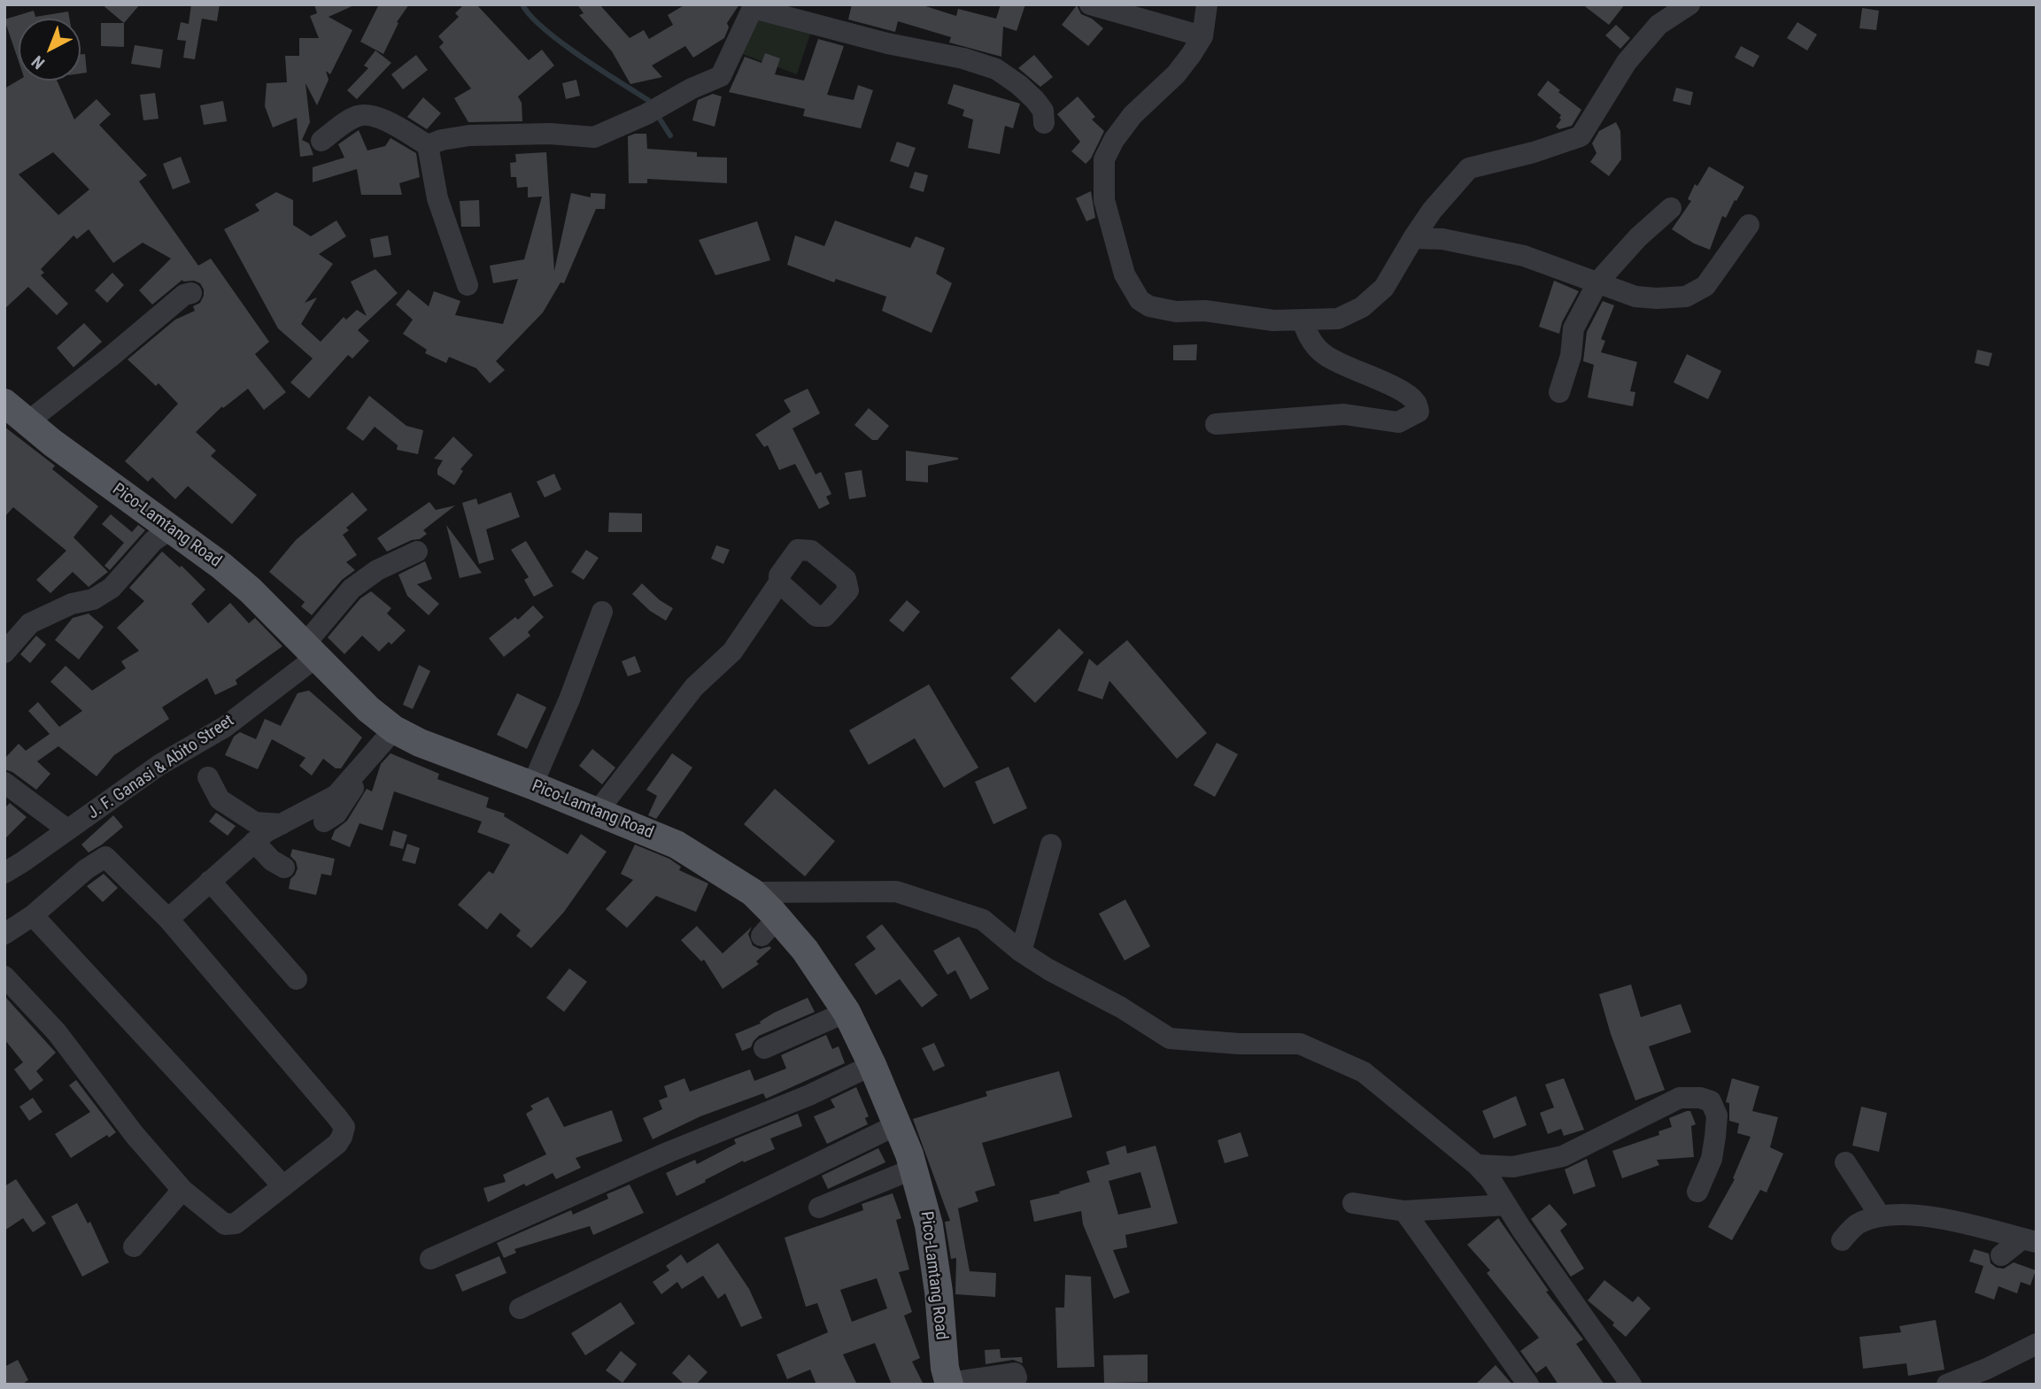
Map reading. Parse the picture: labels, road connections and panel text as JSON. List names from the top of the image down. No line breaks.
{"streets":{"main road":["Pico-Lamtang Road"],"street":["J. F. Ganasi & Abito Street"]},"crossings":[["Pico-Lamtang Road","J. F. Ganasi & Abito Street"]],"north":"bottom left"}
